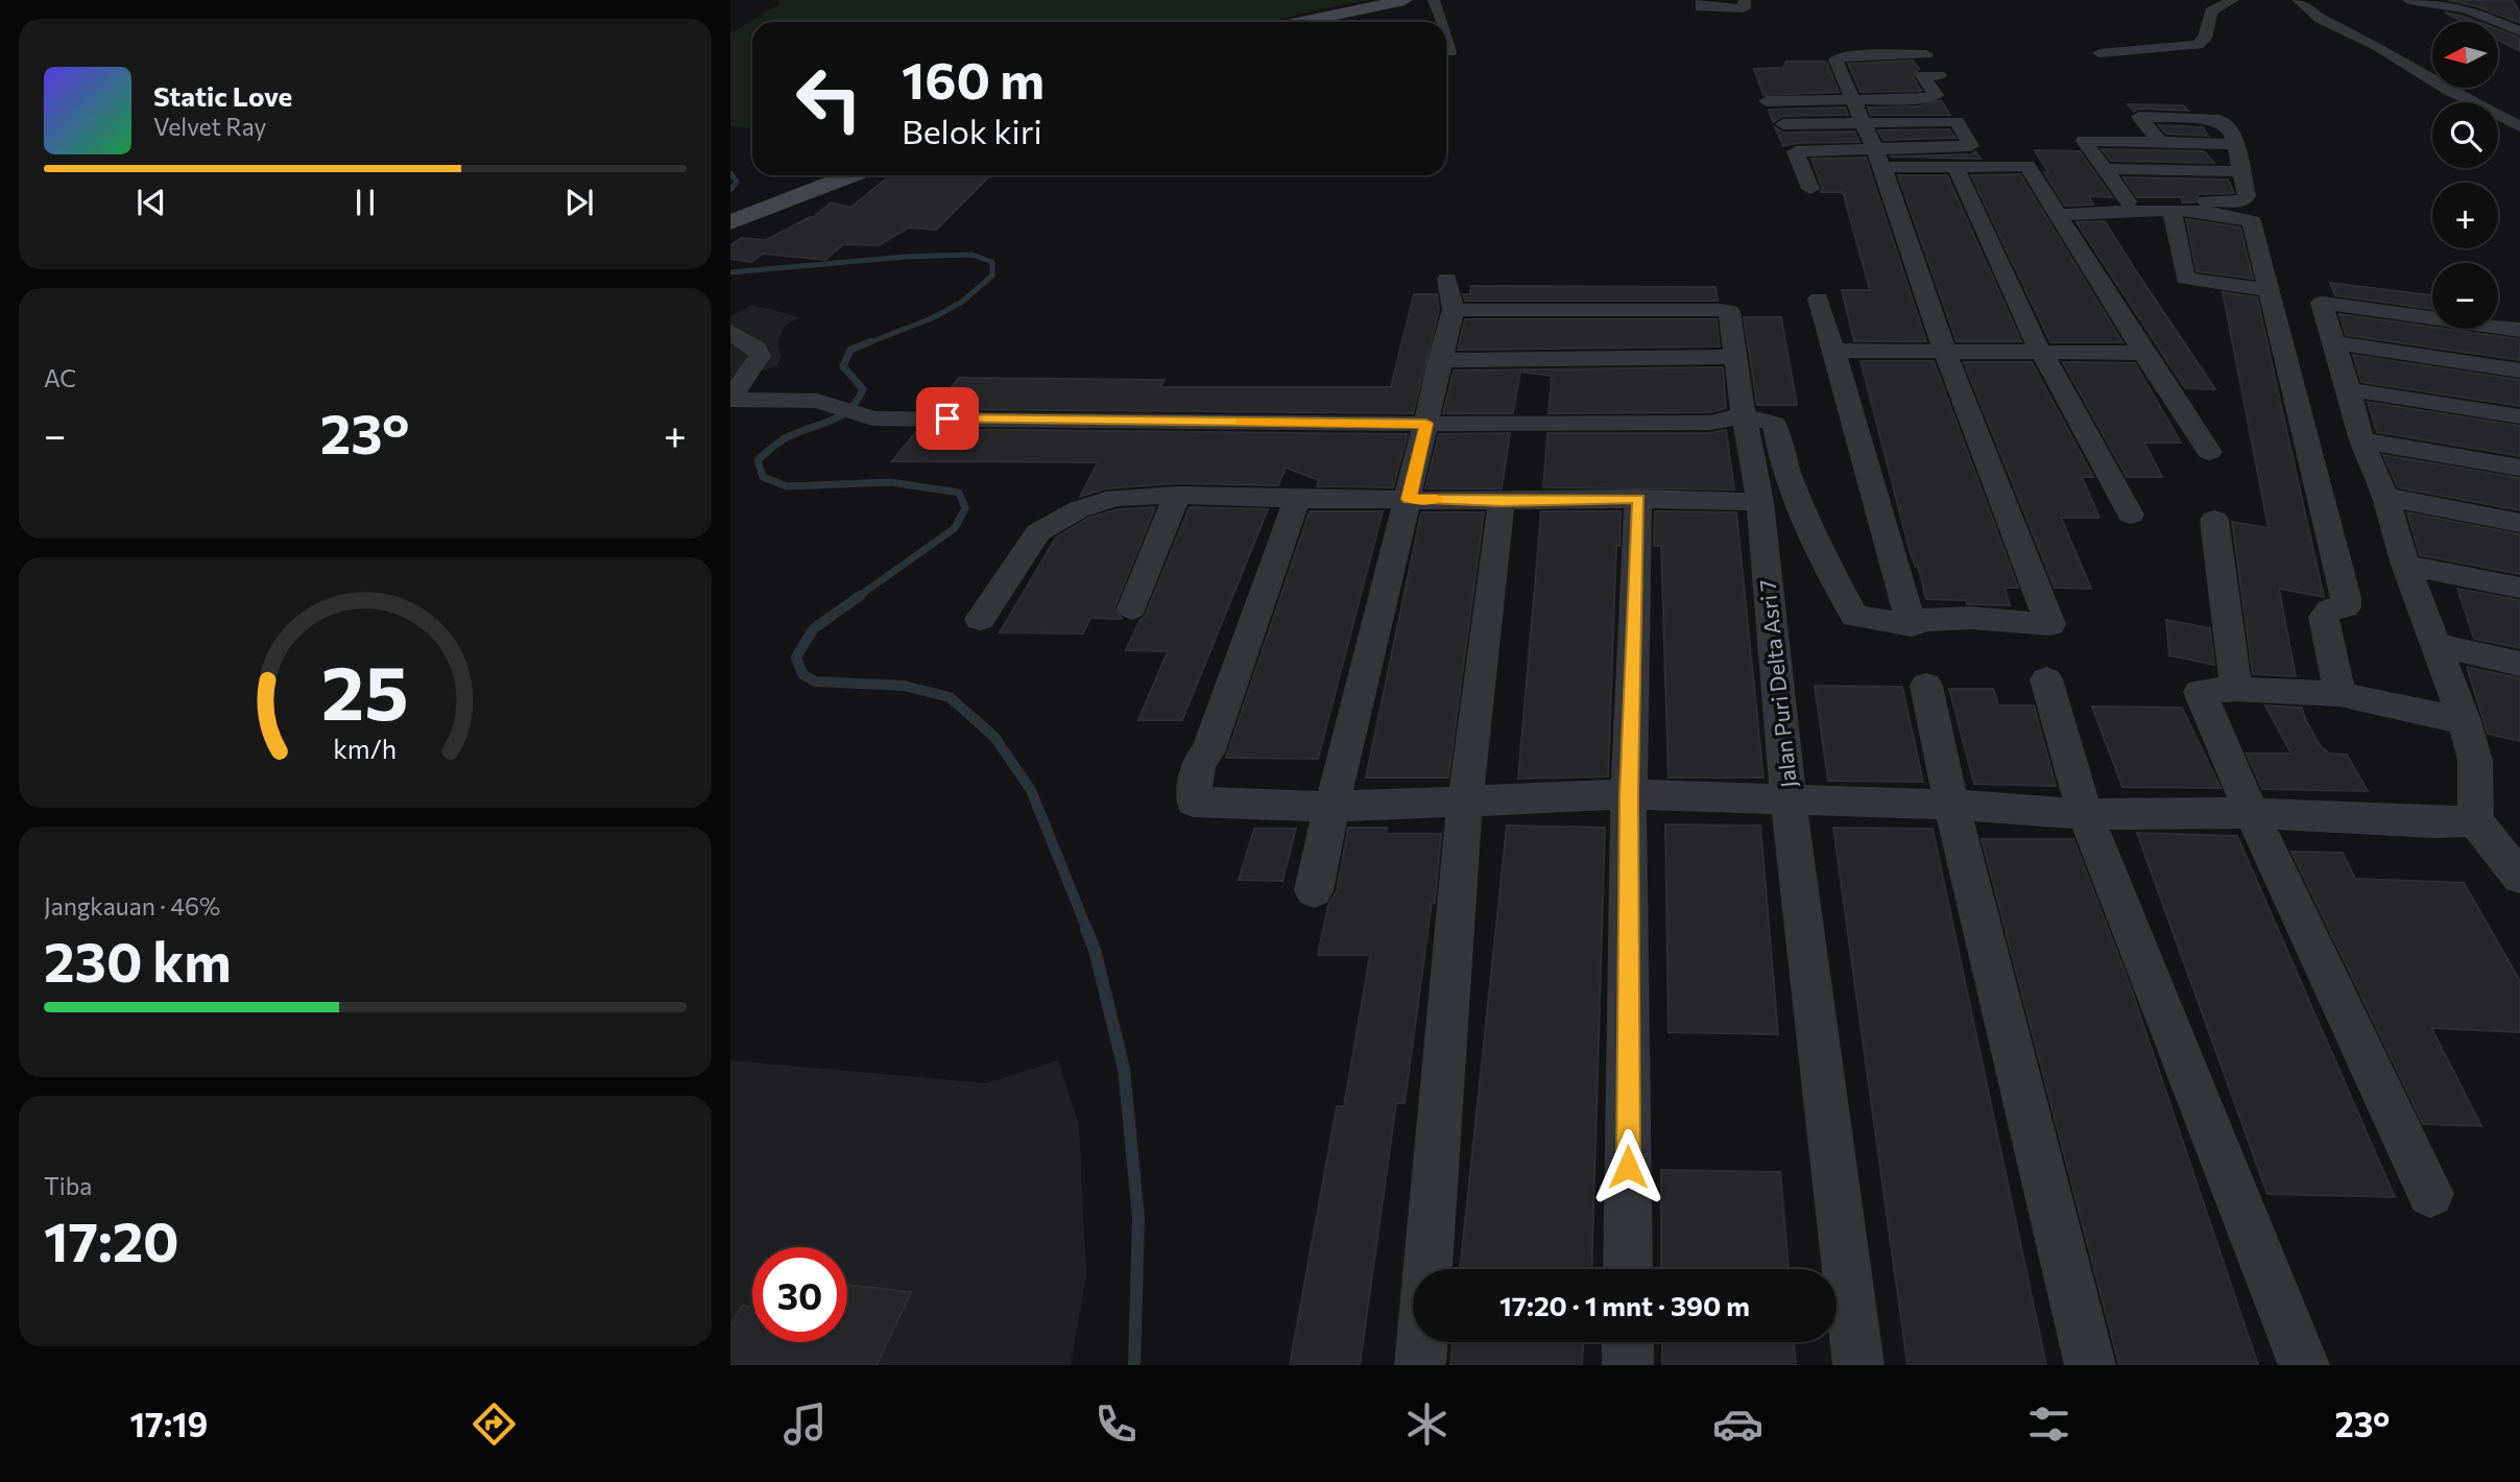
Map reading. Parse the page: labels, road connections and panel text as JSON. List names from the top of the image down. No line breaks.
{"streets":{"street":["Jalan Puri Delta Asri 7"]},"north":"left","page":{"map_buttons":["+","−"],"turn":["160 m","Belok kiri"],"song":["Static Love","Velvet Ray"],"tile":["AC",["Jangkauan · 46%","230 km"],["Tiba","17:20"]],"heat":["−","23°","+"],"limit":"30","trip":"17:20 · 1 mnt · 390 m","tabs":["17:19","23°"],"gauge":["25","km/h"]}}
